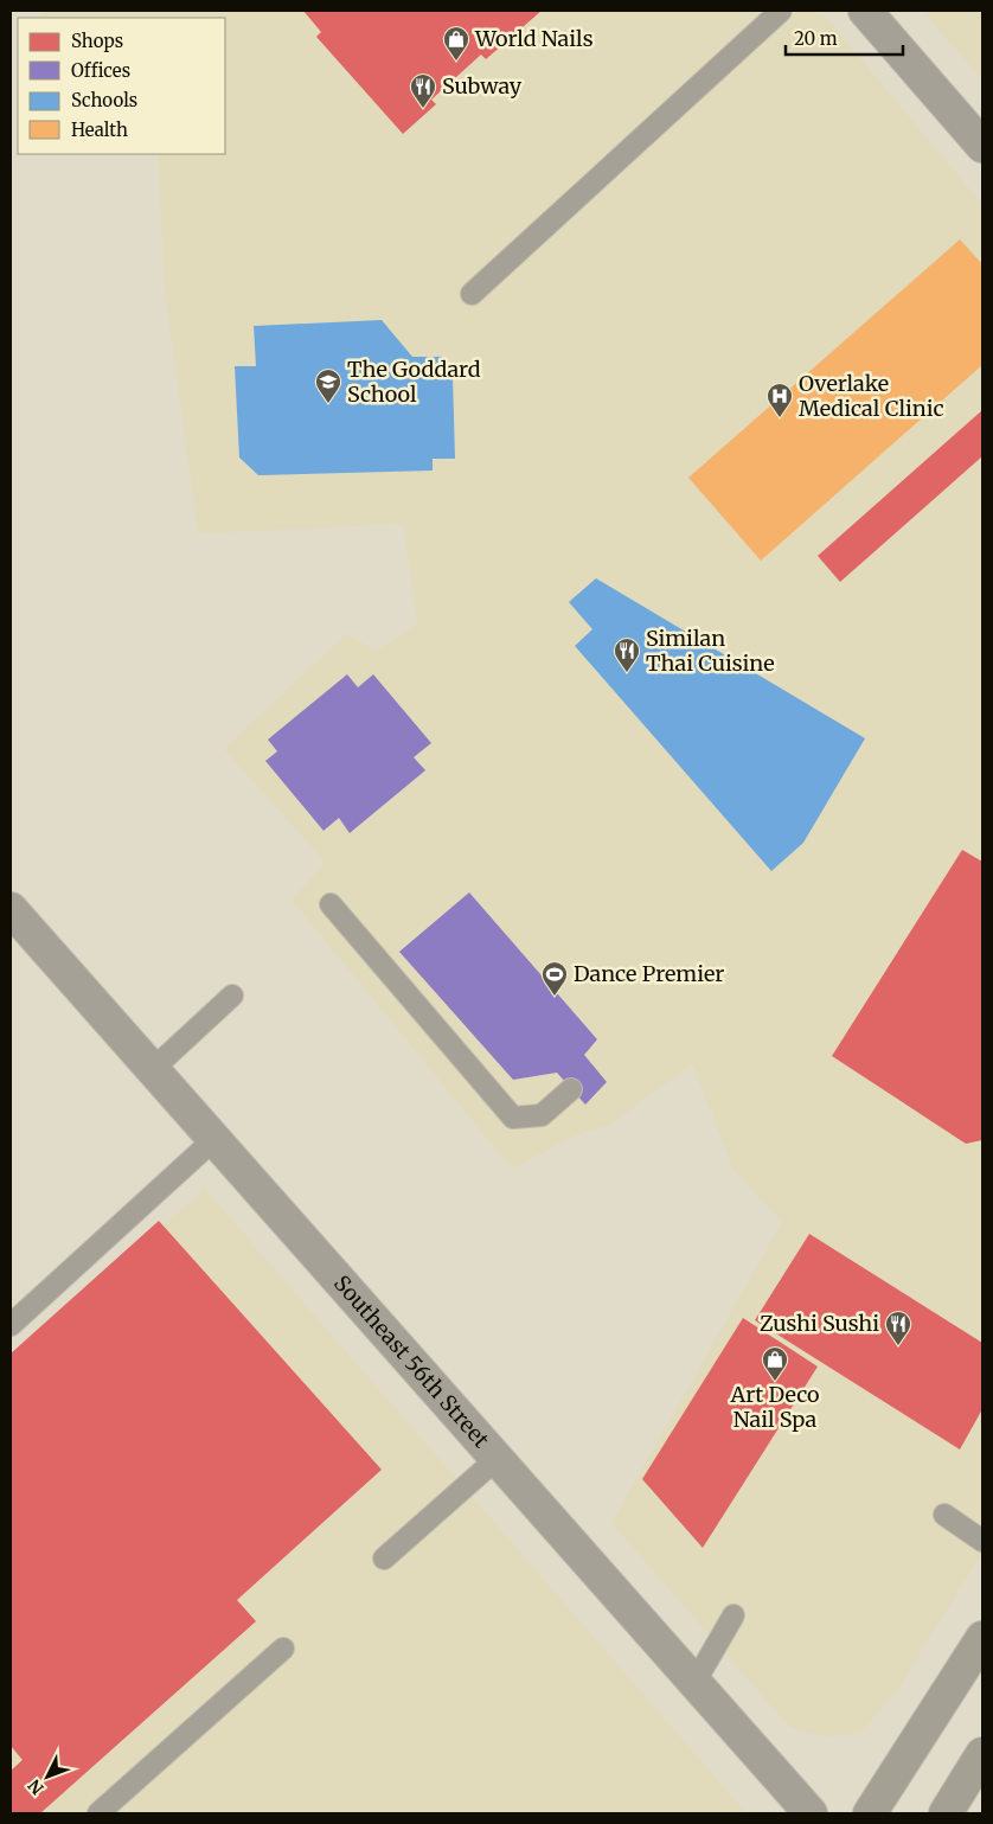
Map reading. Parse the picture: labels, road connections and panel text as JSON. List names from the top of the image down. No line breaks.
{"streets":{"street":["Southeast 56th Street"]},"places":{"shop":["World Nails","Art Deco Nail Spa"],"restaurant":["Subway","Similan Thai Cuisine","Zushi Sushi"],"school or university":["The Goddard School"],"hospital":["Overlake Medical Clinic"],"sports":["Dance Premier"]},"legend":["Shops","Offices","Schools","Health"],"scale_bar":"20 m","north":"bottom left"}
